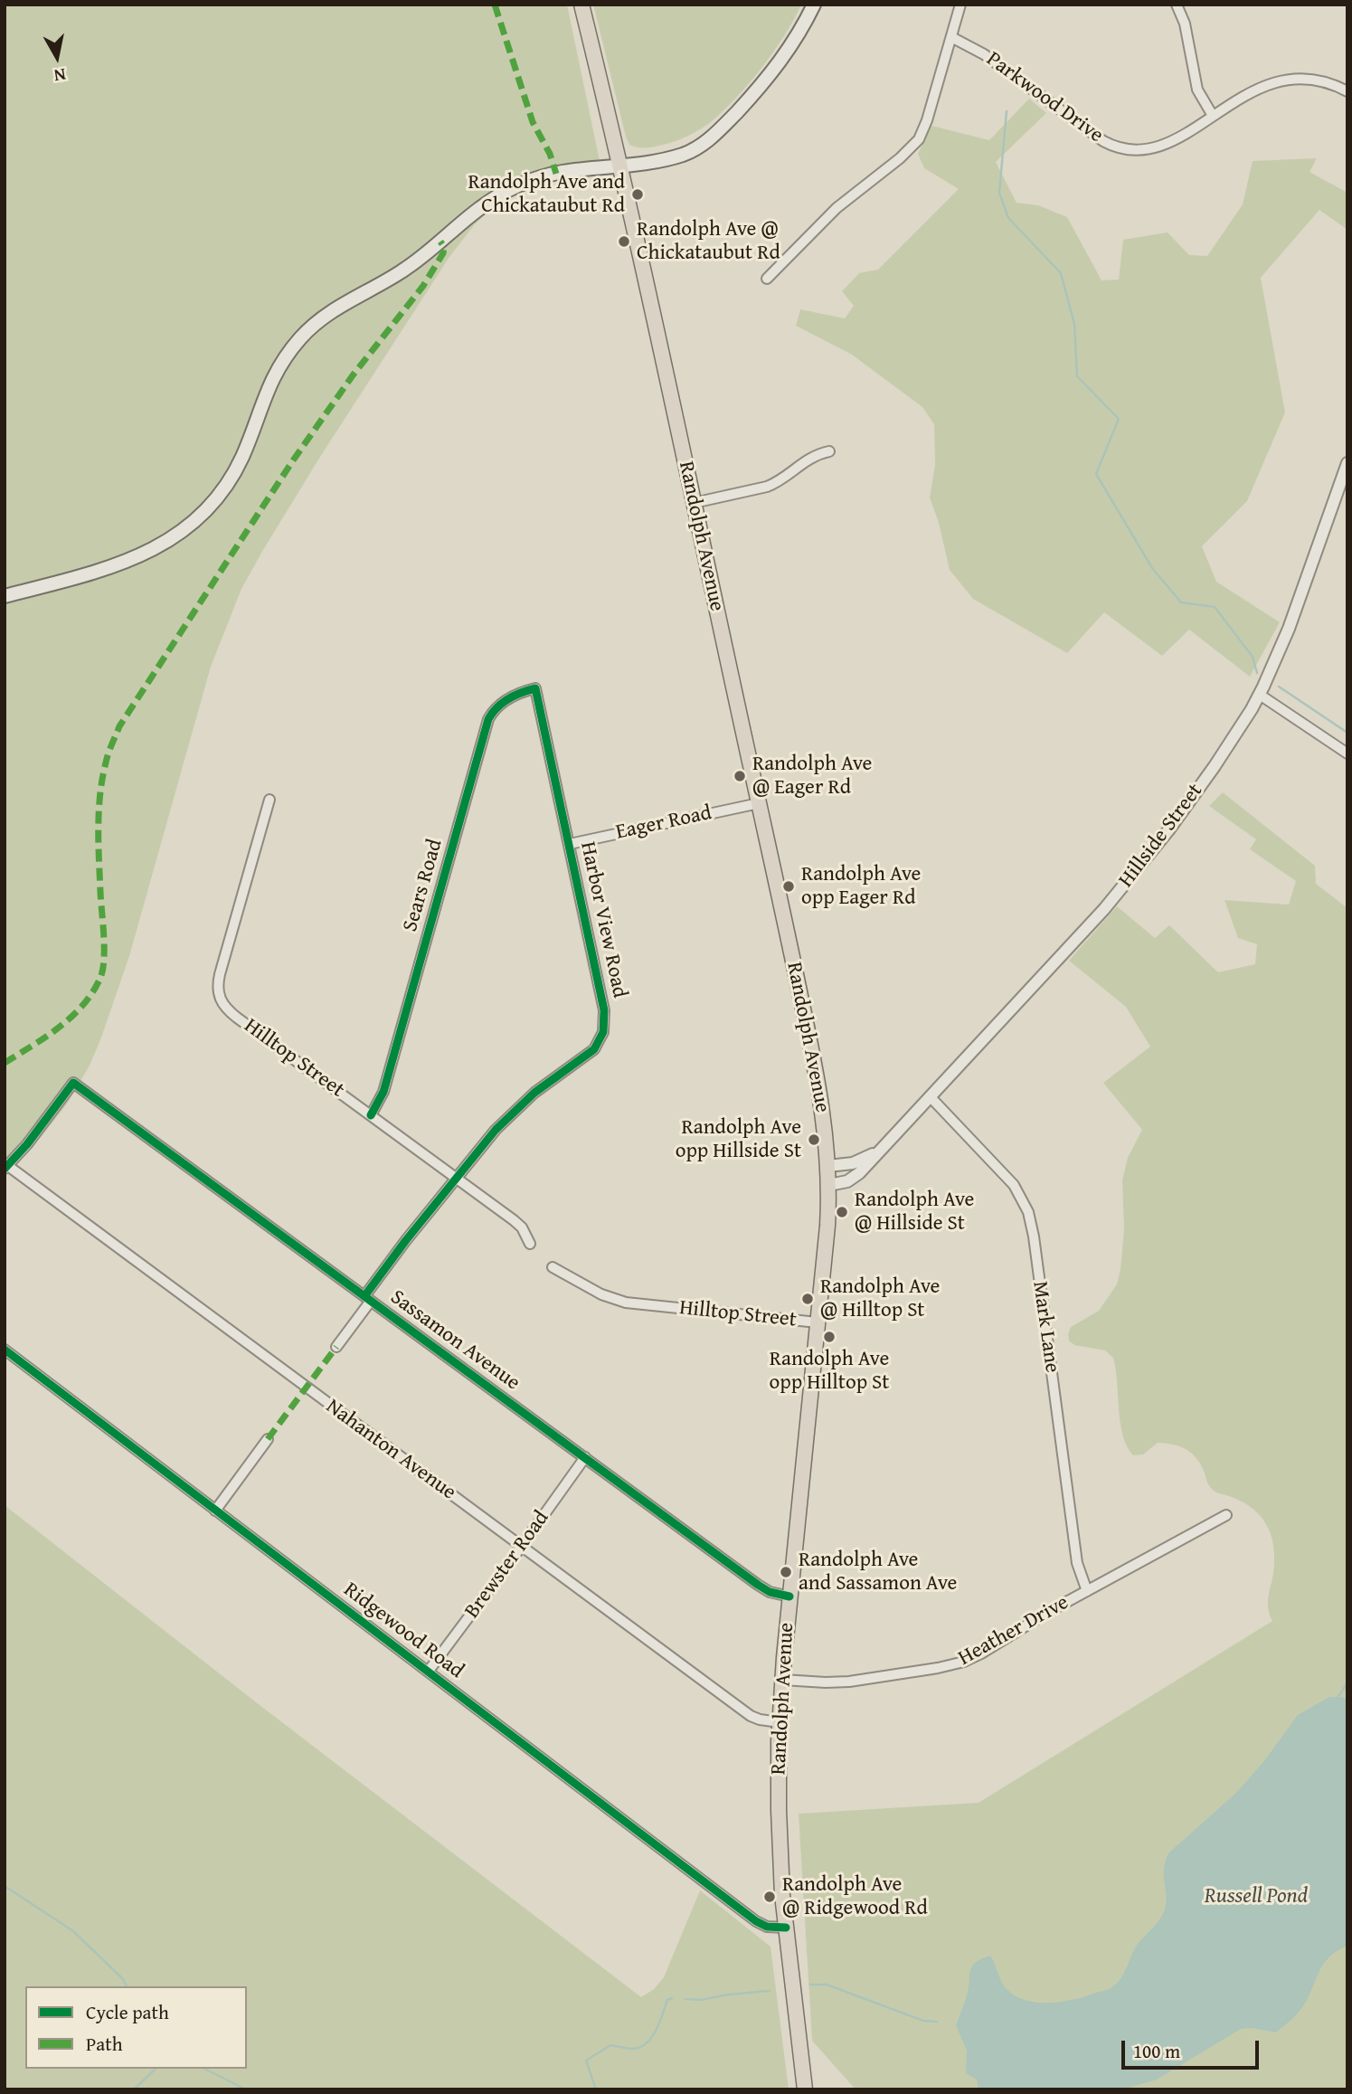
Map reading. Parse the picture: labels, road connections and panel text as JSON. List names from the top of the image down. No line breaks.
{"streets":{"main road":["Randolph Avenue"],"street":["Parkwood Drive","Eager Road","Hillside Street","Sears Road","Harbor View Road","Hilltop Street","Mark Lane","Sassamon Avenue","Nahanton Avenue","Brewster Road","Ridgewood Road","Heather Drive"]},"crossings":[["Randolph Avenue","Eager Road"],["Randolph Avenue","Hillside Street"],["Randolph Avenue","Hilltop Street"],["Randolph Avenue","Sassamon Avenue"],["Randolph Avenue","Nahanton Avenue"],["Randolph Avenue","Ridgewood Road"],["Randolph Avenue","Heather Drive"],["Eager Road","Harbor View Road"],["Hillside Street","Mark Lane"],["Sears Road","Harbor View Road"],["Sears Road","Hilltop Street"],["Harbor View Road","Hilltop Street"],["Harbor View Road","Sassamon Avenue"],["Mark Lane","Heather Drive"],["Sassamon Avenue","Nahanton Avenue"],["Sassamon Avenue","Brewster Road"],["Nahanton Avenue","Brewster Road"],["Brewster Road","Ridgewood Road"]],"water":["Russell Pond"],"places":["Randolph Ave and Chickataubut Rd","Randolph Ave @ Chickataubut Rd","Randolph Ave @ Eager Rd","Randolph Ave opp Eager Rd","Randolph Ave opp Hillside St","Randolph Ave @ Hillside St","Randolph Ave @ Hilltop St","Randolph Ave opp Hilltop St","Randolph Ave and Sassamon Ave","Randolph Ave @ Ridgewood Rd"],"legend":["Cycle path","Path"],"scale_bar":"100 m","north":"bottom"}
